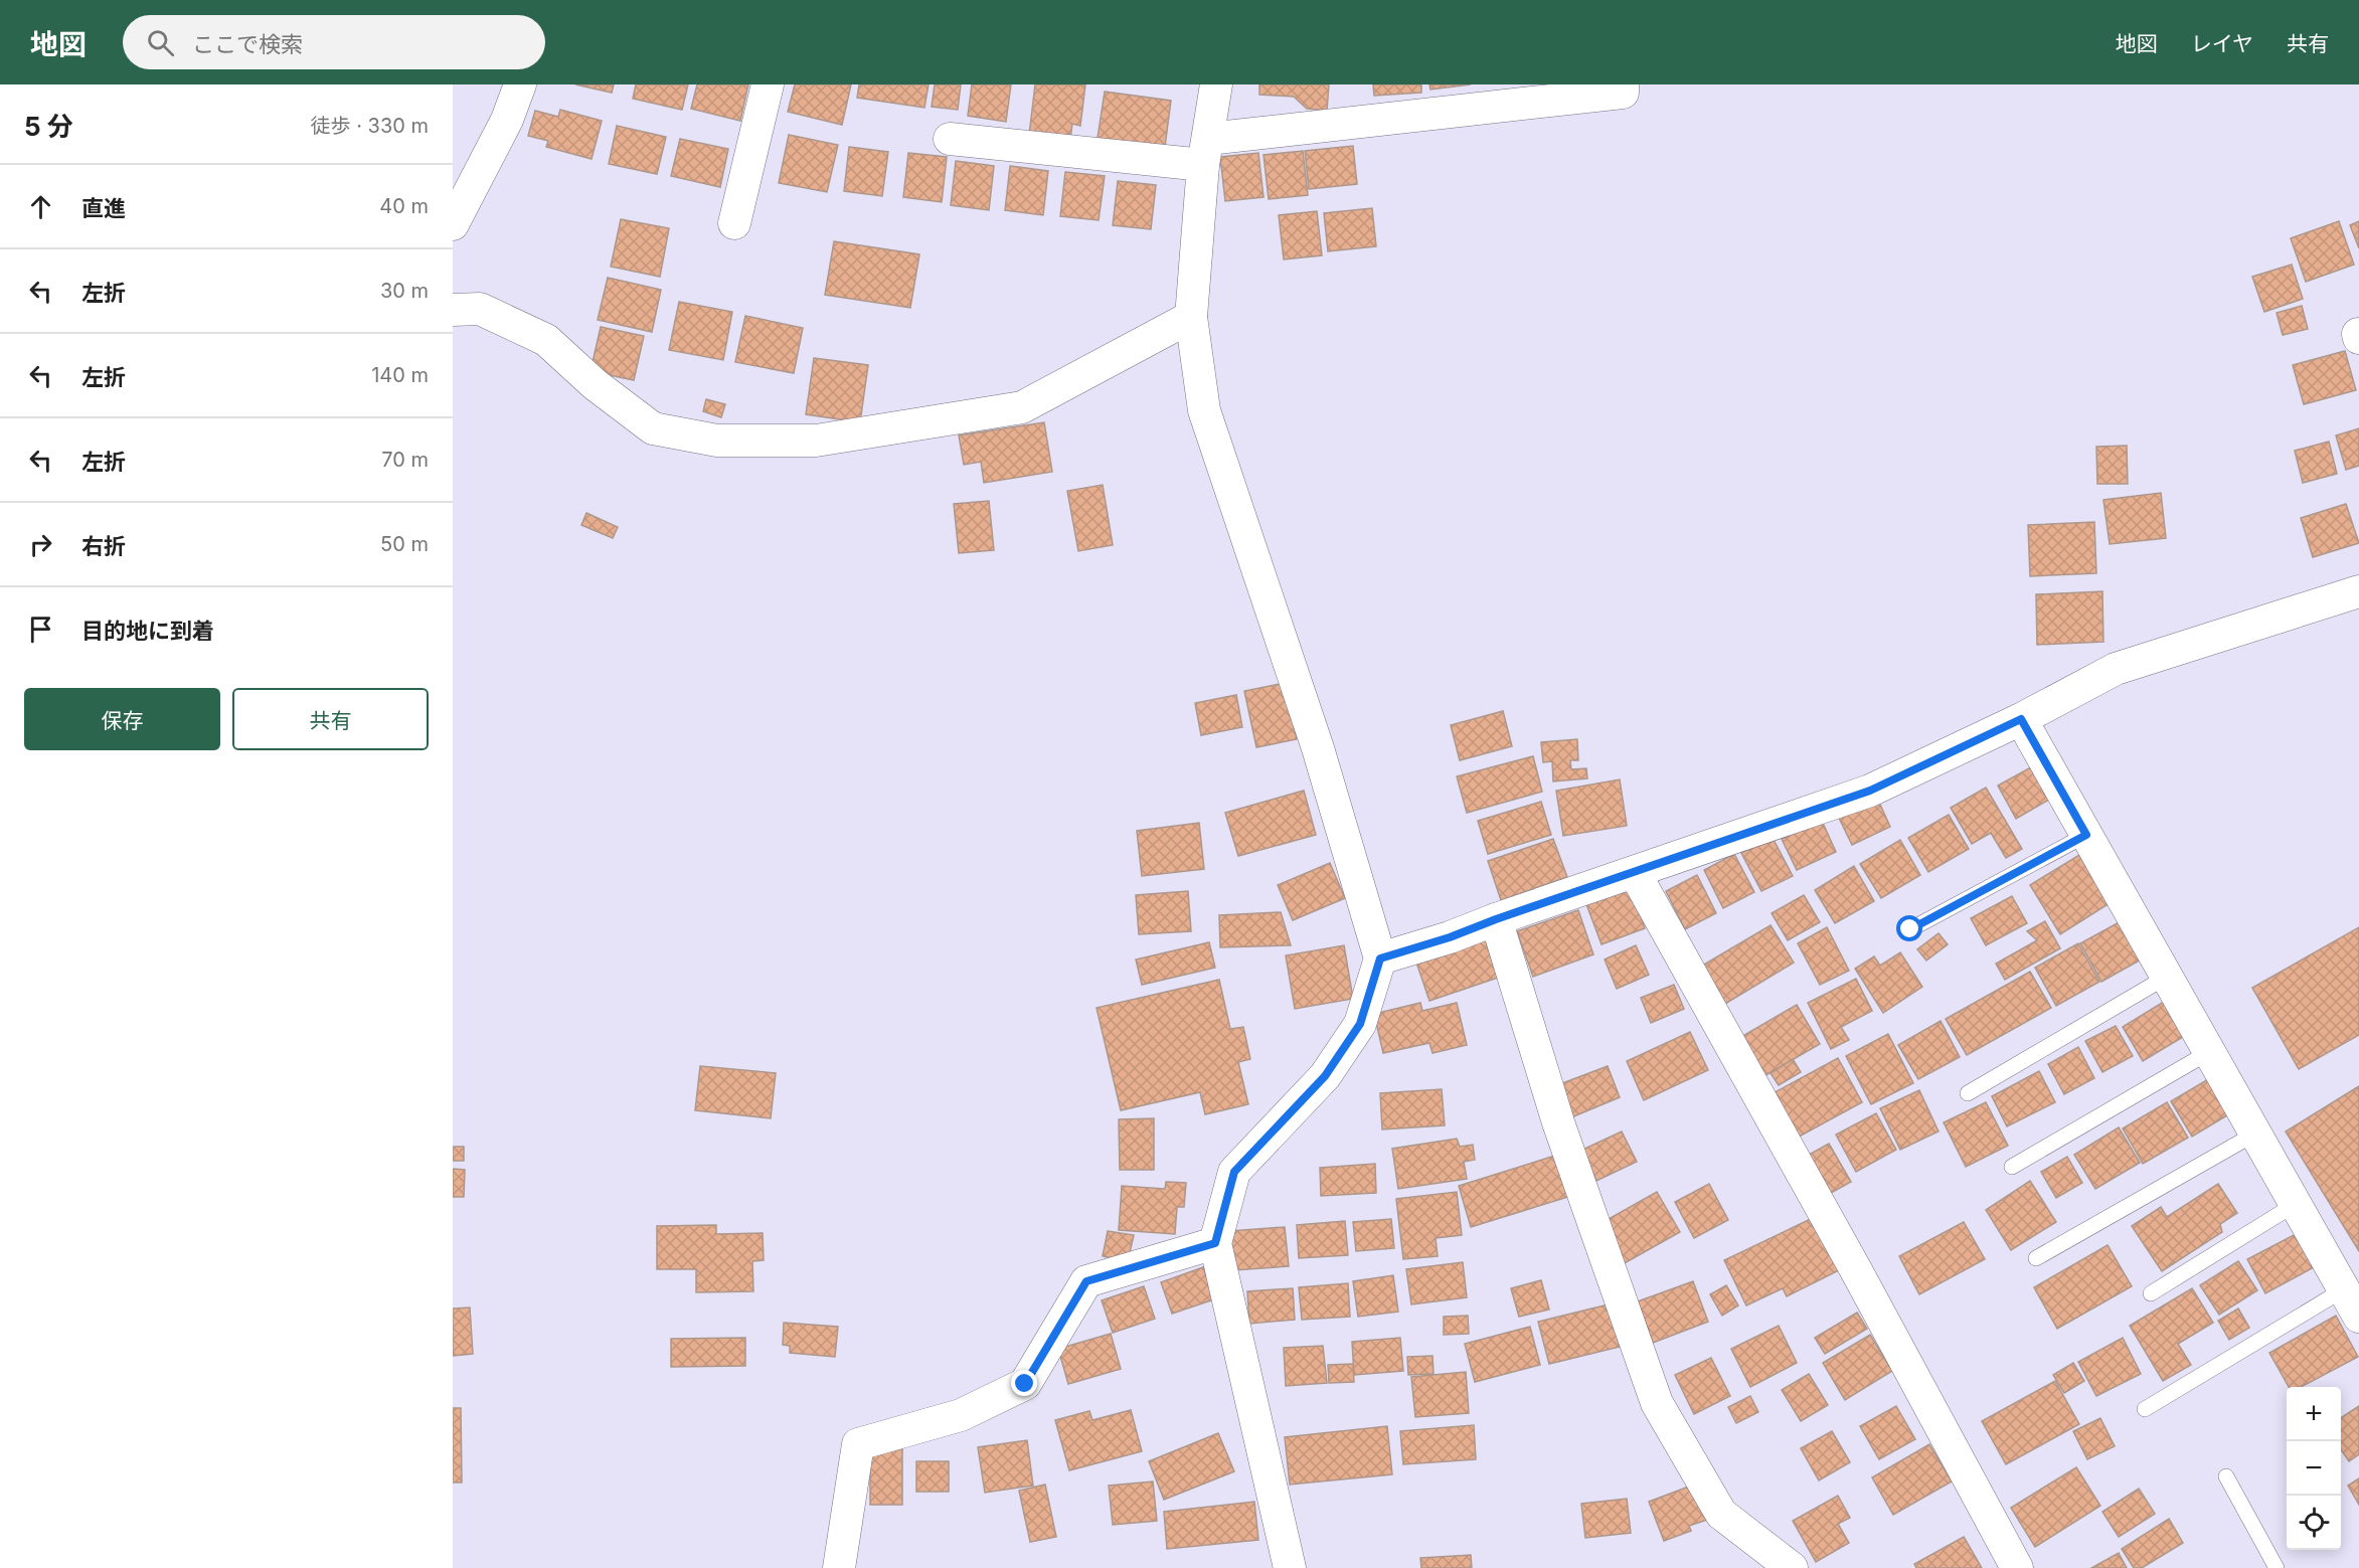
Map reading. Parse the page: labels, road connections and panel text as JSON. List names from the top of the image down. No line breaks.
{"page":{"header":"地図","search":"ここで検索","nav":["地図","レイヤ","共有"],"heading":["5 分","徒歩 · 330 m"],"list":[["直進","40 m"],["左折","30 m"],["左折","140 m"],["左折","70 m"],["右折","50 m"],"目的地に到着"],"buttons":["保存","共有"],"map_buttons":["+","−"]}}
